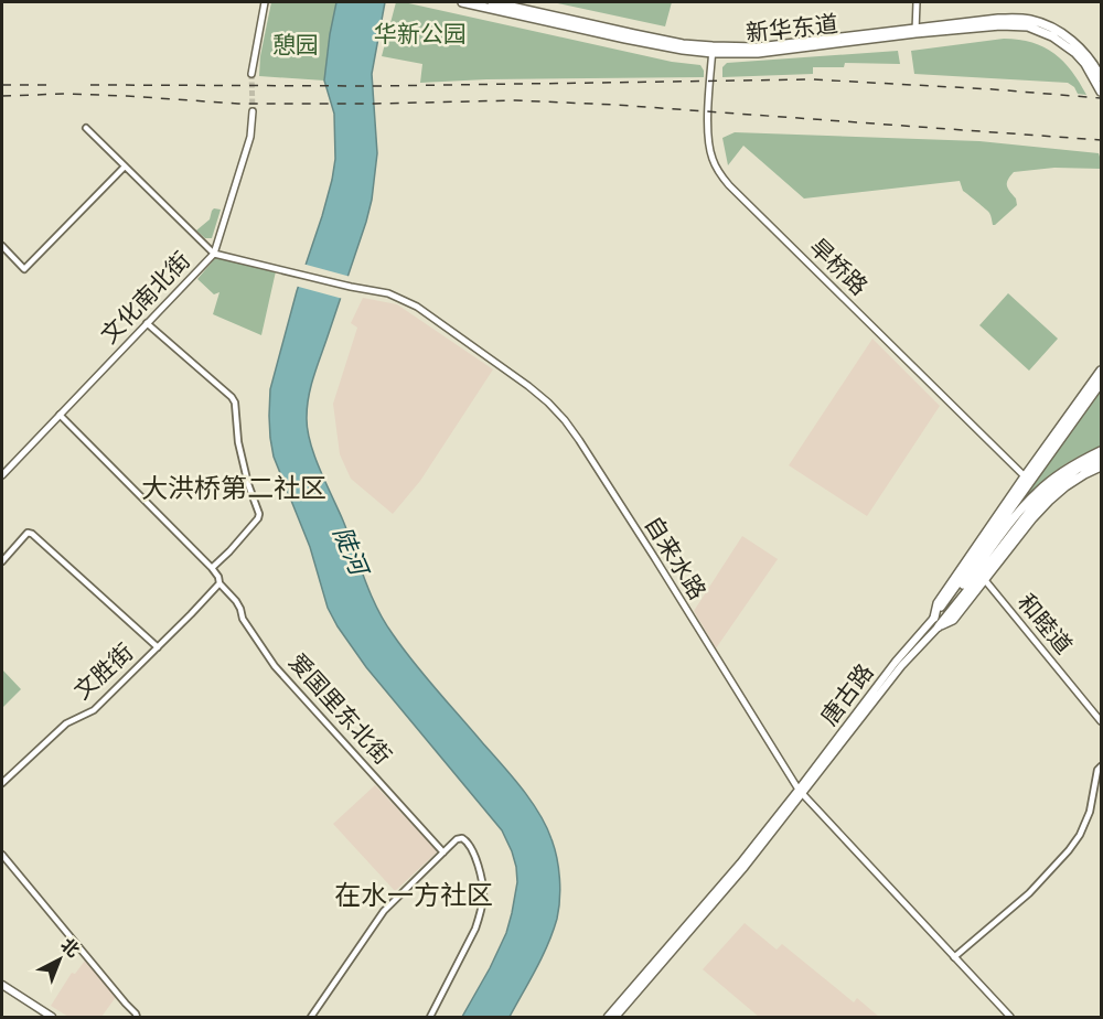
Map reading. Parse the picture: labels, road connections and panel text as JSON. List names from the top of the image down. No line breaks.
{"streets":{"main road":["新华东道","唐古路"],"street":["旱桥路","文化南北街","自来水路","和睦道","文胜街","爱国里东北街"]},"crossings":[["新华东道","旱桥路"],["文化南北街","自来水路"],["文化南北街","爱国里东北街"],["自来水路","唐古路"],["文胜街","爱国里东北街"]],"districts":["大洪桥第二社区","在水一方社区"],"water":["陡河"],"parks":["华新公园","憩园"],"north":"top right"}
